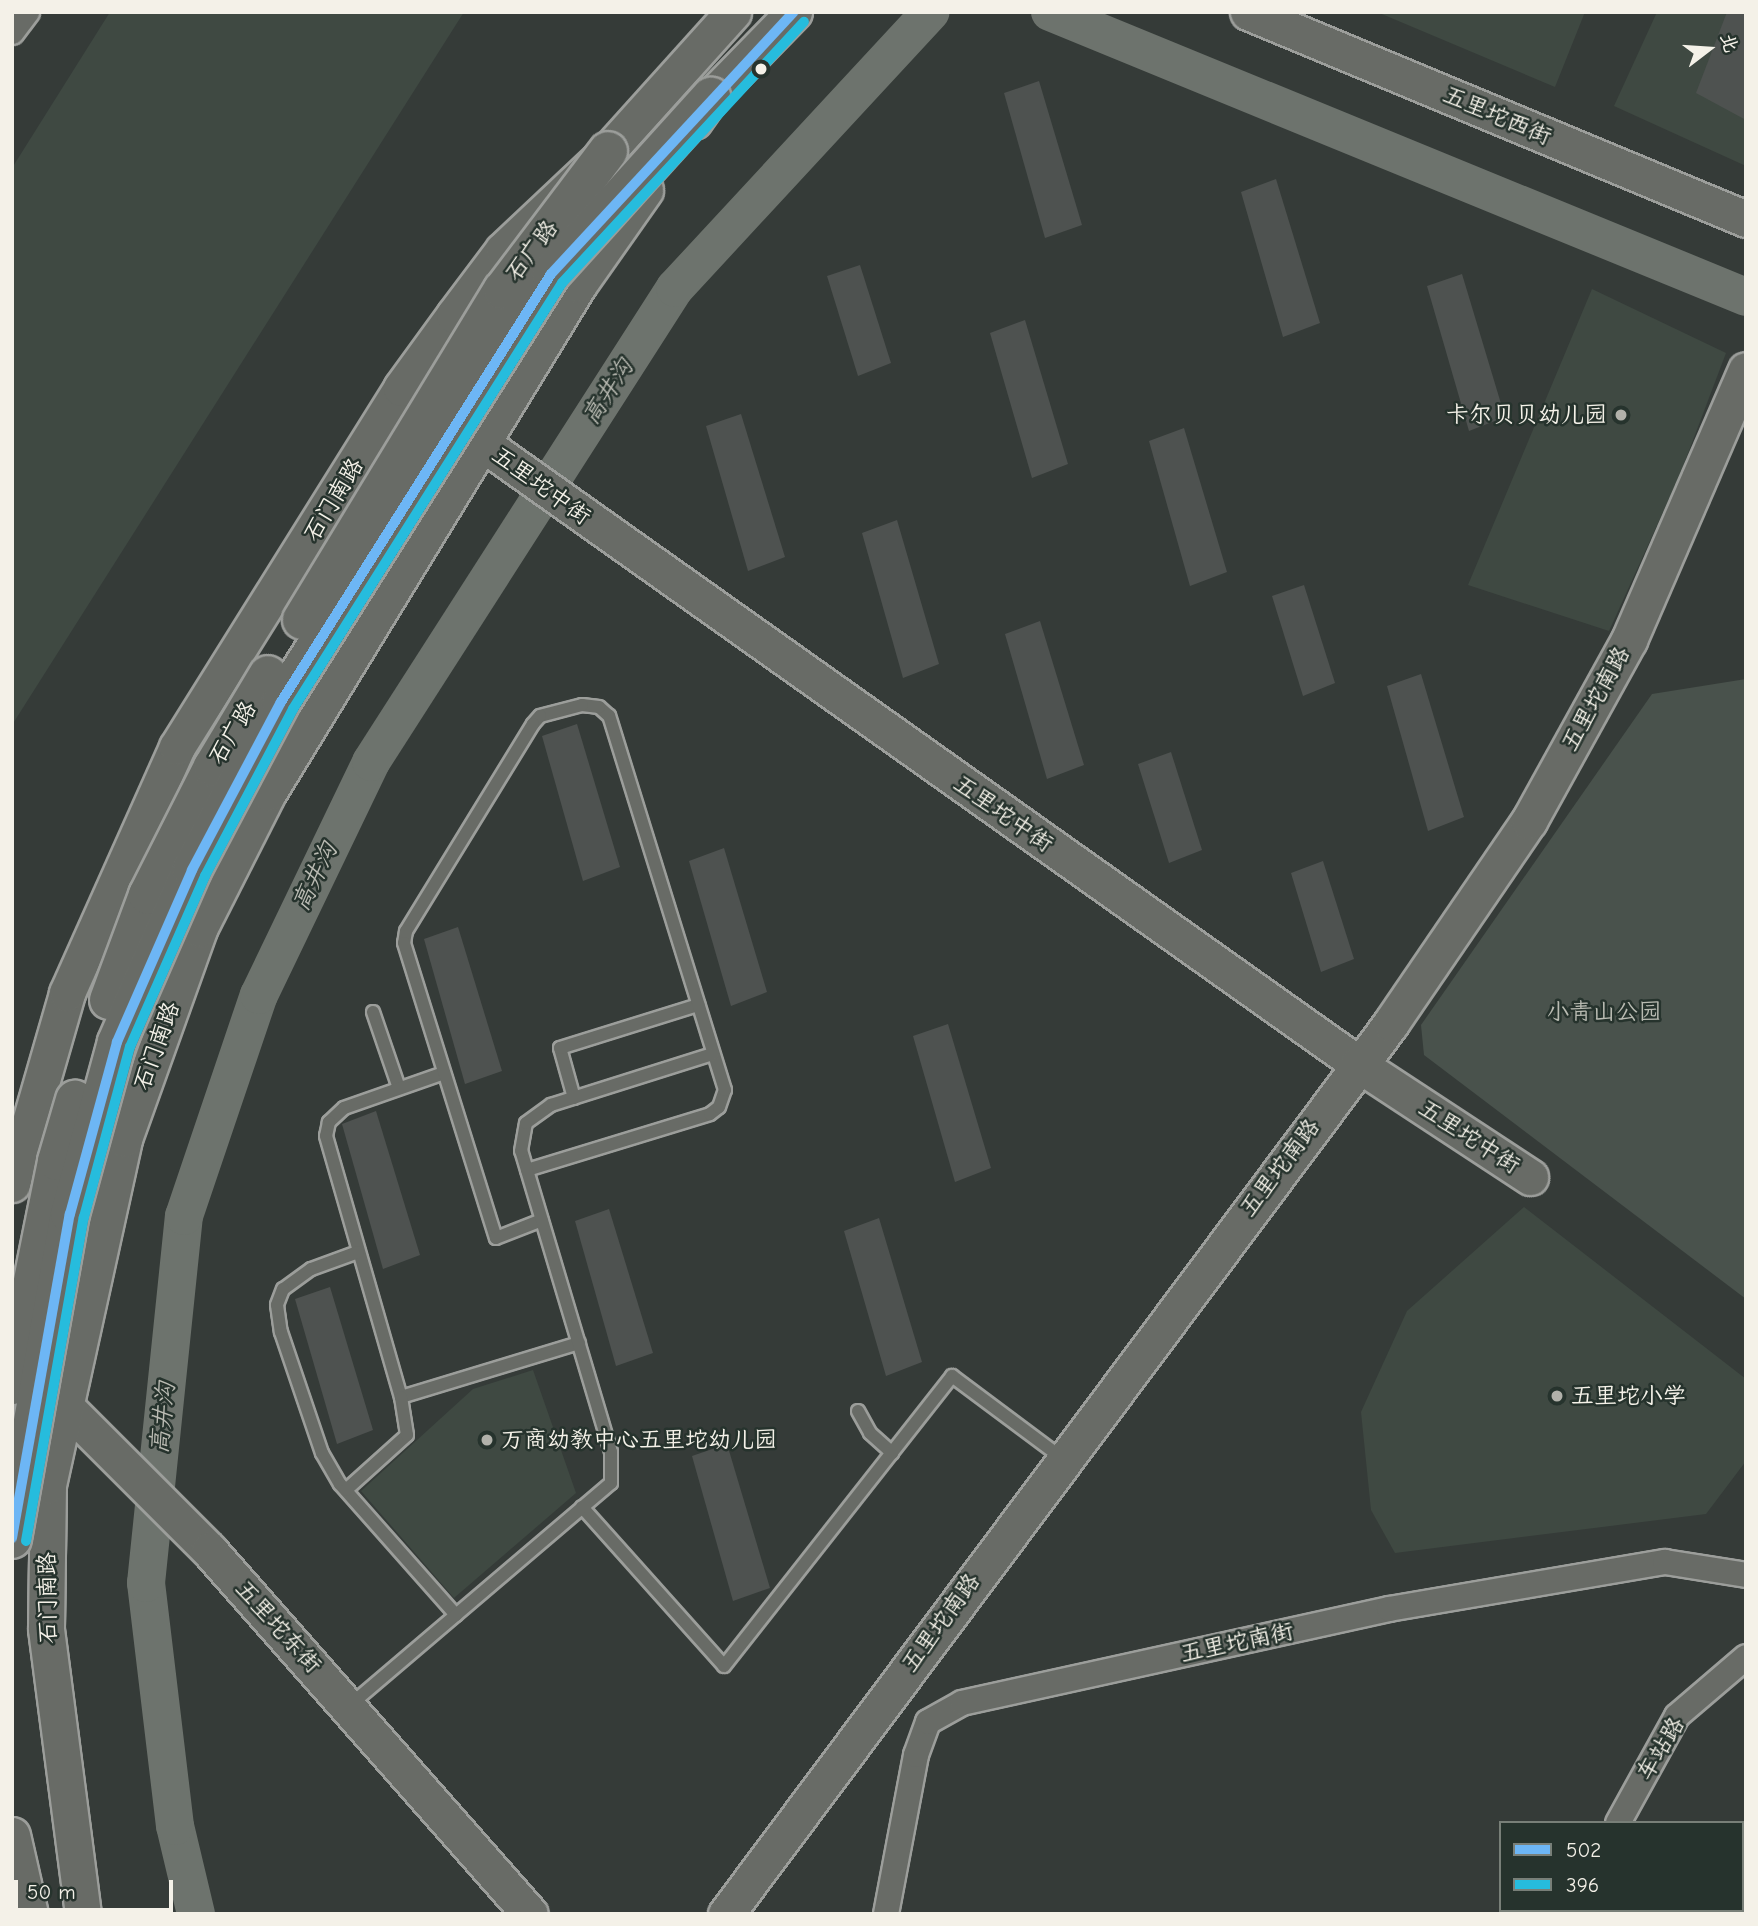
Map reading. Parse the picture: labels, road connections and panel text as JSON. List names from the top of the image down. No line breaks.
{"streets":{"main road":["石广路"],"street":["五里坨西街","五里坨中街","石门南路","五里坨南路","五里坨东街","五里坨南街","车站路"]},"crossings":[["石广路","石门南路"],["五里坨中街","石门南路"],["五里坨中街","五里坨南路"],["石门南路","五里坨东街"]],"water":["高井沟"],"parks":["小青山公园"],"places":["卡尔贝贝幼儿园","五里坨小学","万商幼教中心五里坨幼儿园"],"lines":["transit line 502","transit line 396"],"legend":["502","396"],"scale_bar":"50 m","north":"right"}
